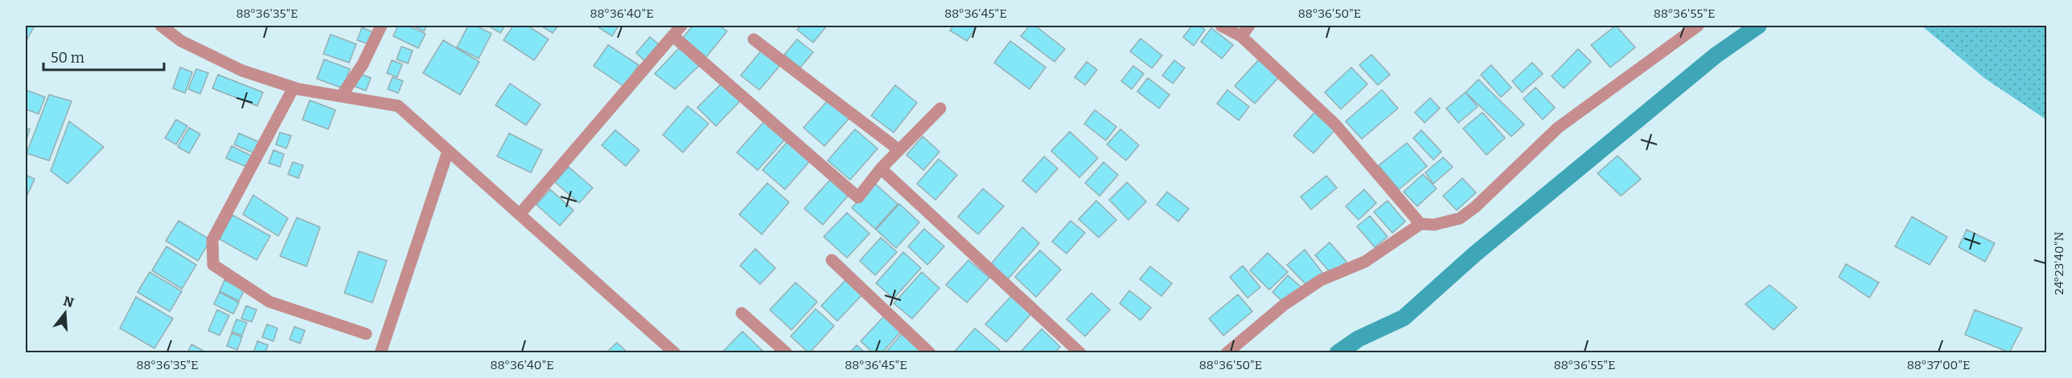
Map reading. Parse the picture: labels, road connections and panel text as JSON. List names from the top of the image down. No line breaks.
{"scale_bar":"50 m","north":"top","coordinates":["88°36'35\"E","88°36'40\"E","88°36'45\"E","88°36'50\"E","88°36'55\"E","24°23'40\"N","88°37'00\"E"]}
